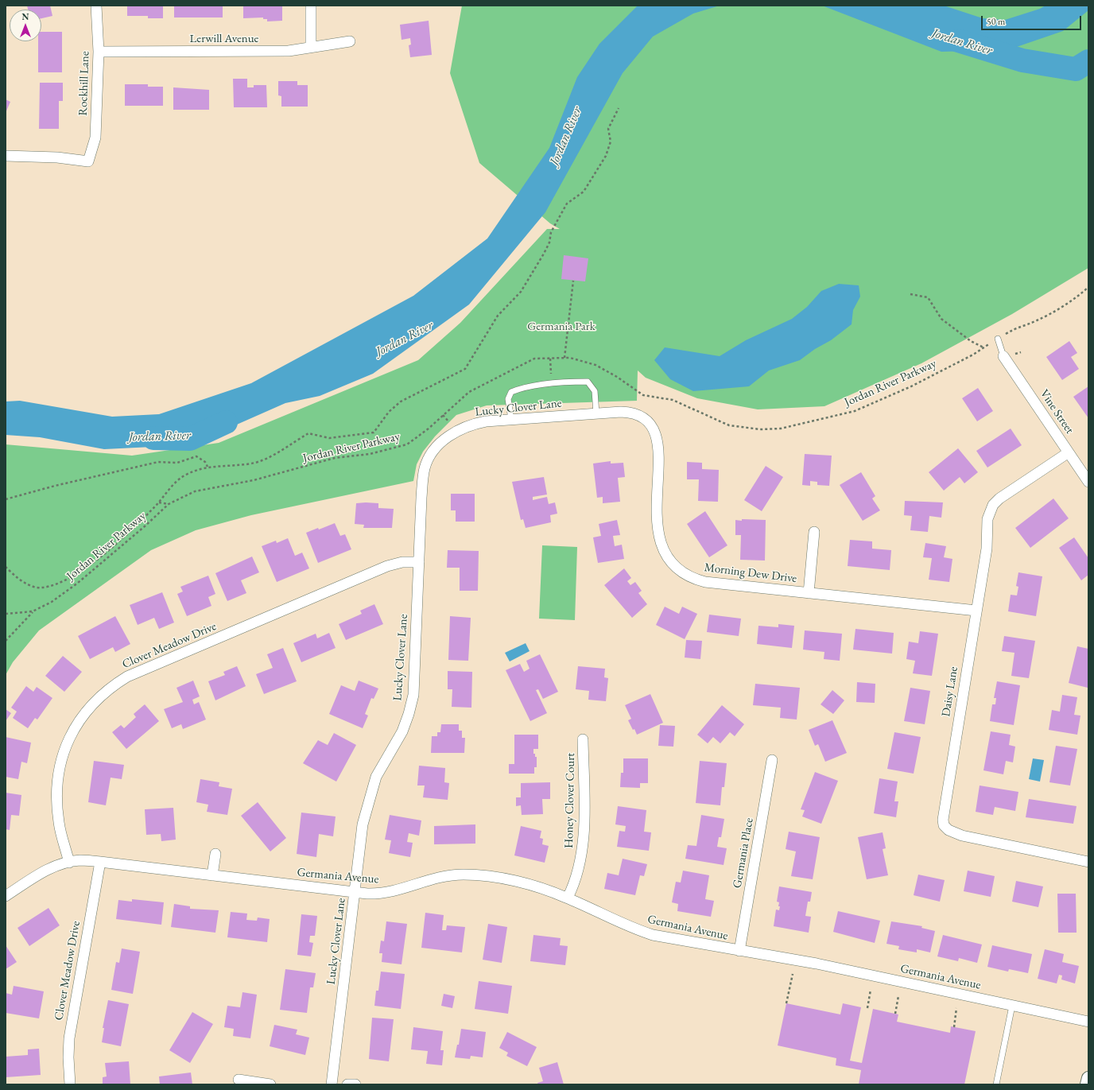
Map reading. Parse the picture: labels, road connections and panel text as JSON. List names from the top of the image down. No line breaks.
{"streets":{"street":["Lerwill Avenue","Rockhill Lane","Lucky Clover Lane","Vine Street","Morning Dew Drive","Clover Meadow Drive","Daisy Lane","Honey Clover Court","Germania Place","Germania Avenue"],"path":["Jordan River Parkway"]},"crossings":[["Lerwill Avenue","Rockhill Lane"],["Lucky Clover Lane","Morning Dew Drive"],["Lucky Clover Lane","Clover Meadow Drive"],["Lucky Clover Lane","Germania Avenue"],["Vine Street","Daisy Lane"],["Morning Dew Drive","Daisy Lane"],["Clover Meadow Drive","Germania Avenue"],["Honey Clover Court","Germania Avenue"],["Germania Place","Germania Avenue"]],"water":["Jordan River"],"parks":["Germania Park"],"scale_bar":"50 m","north":"top"}
